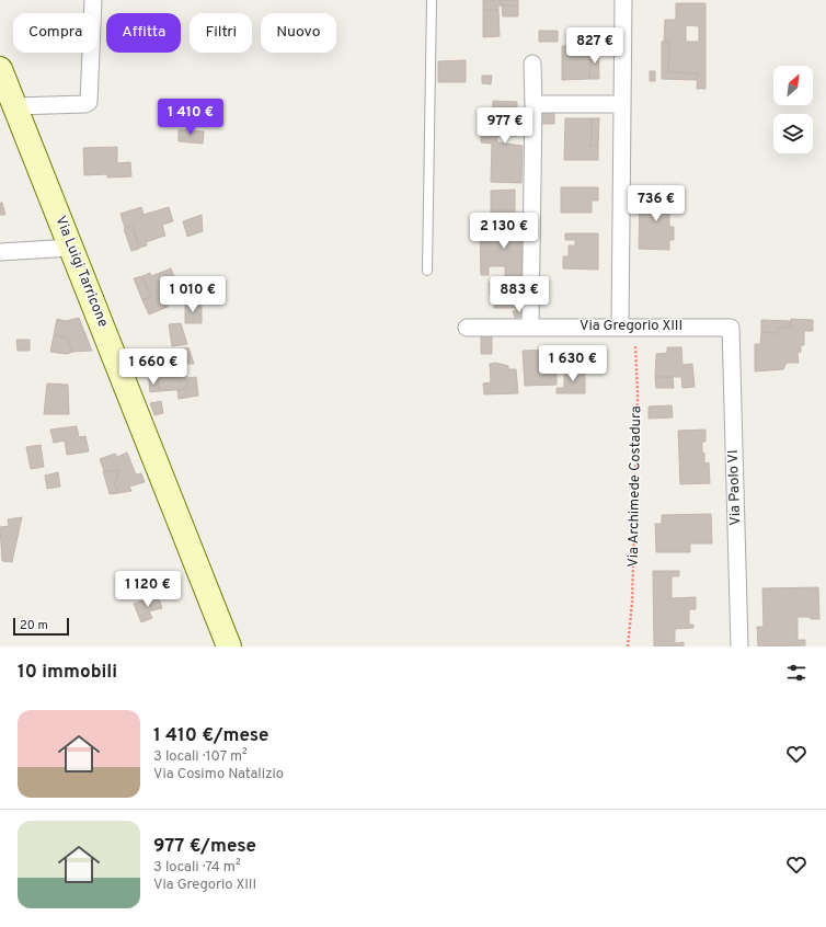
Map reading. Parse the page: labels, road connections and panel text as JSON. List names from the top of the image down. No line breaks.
{"streets":{"main road":["Via Luigi Tarricone"],"street":["Via Gregorio XIII","Via Paolo VI"],"path":["Via Archimede Costadura"]},"crossings":[["Via Gregorio XIII","Via Archimede Costadura"],["Via Gregorio XIII","Via Paolo VI"]],"scale_bar":"20 m","north":"top right","page":{"chip":["Compra","Affitta","Filtri","Nuovo"],"price":["827 €","1 410 €","977 €","736 €","2 130 €","1 010 €","883 €","1 630 €","1 660 €","1 120 €"],"scale":"20 m","heading":"10 immobili","list":[{"name":"1 410 €/mese","note":"3 locali · 107 m² · Via Cosimo Natalizio"},{"name":"977 €/mese","note":"3 locali · 74 m² · Via Gregorio XIII"}]}}
